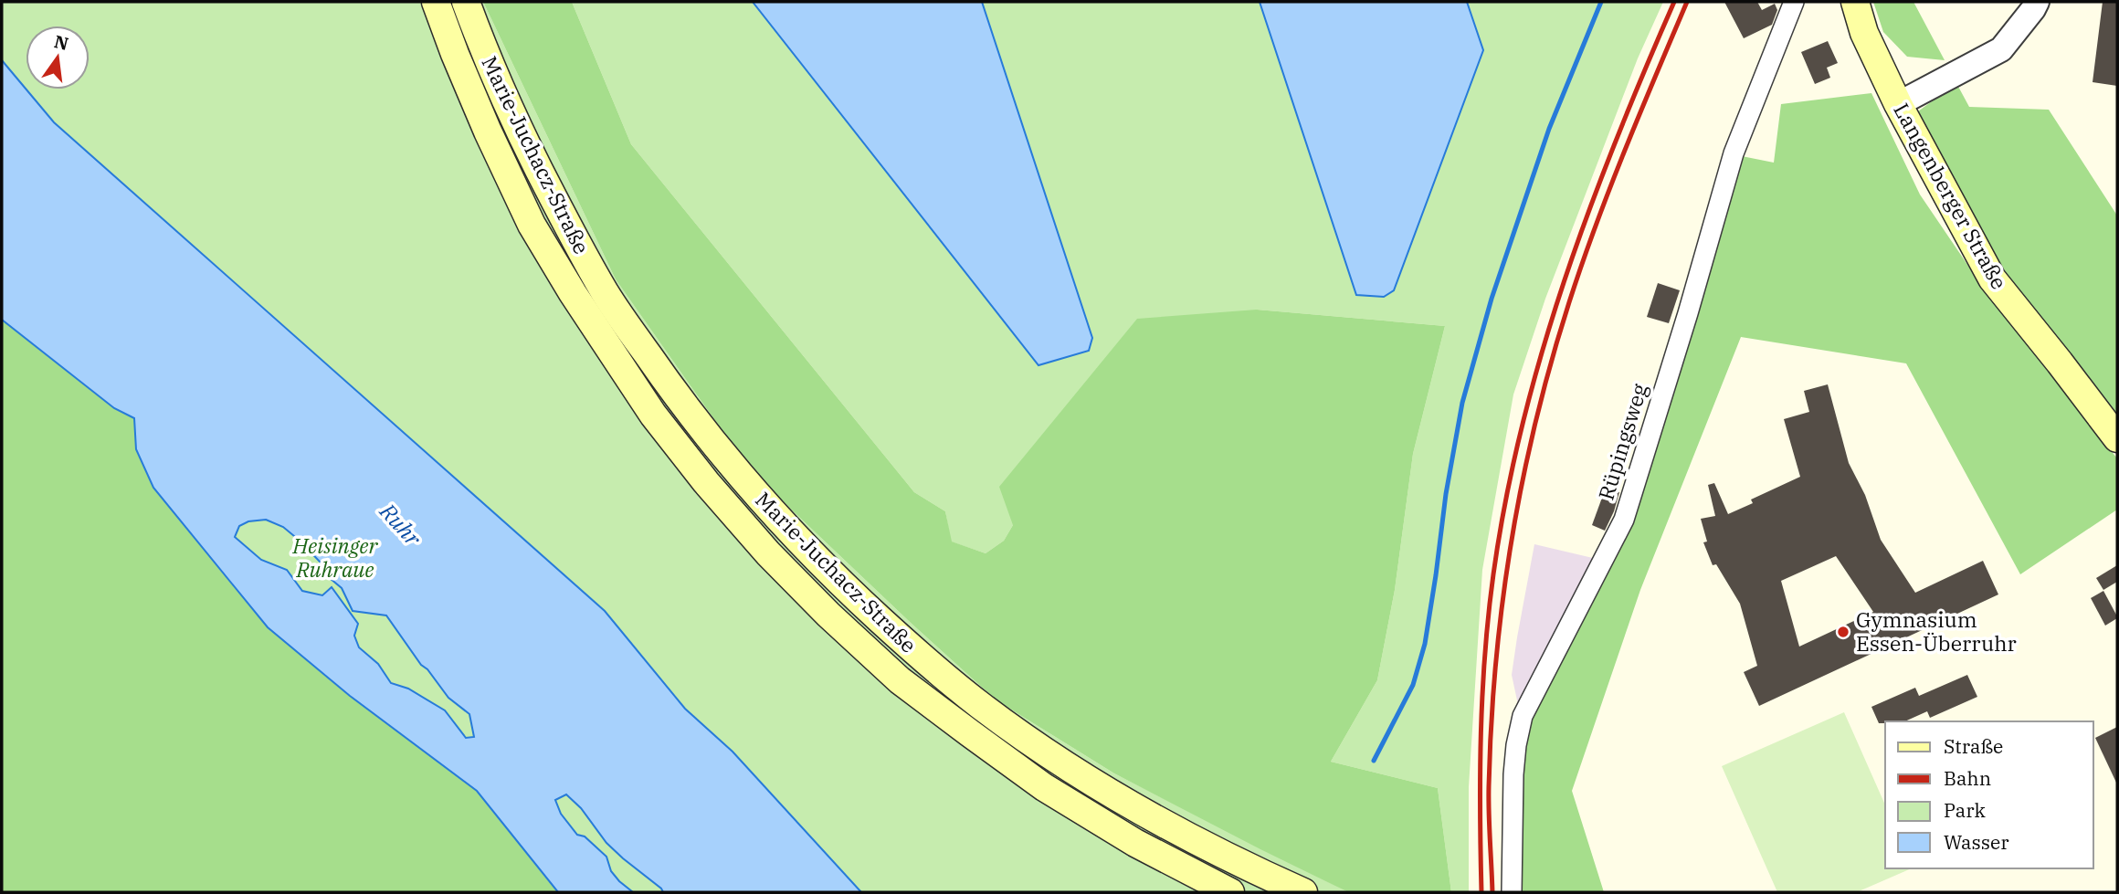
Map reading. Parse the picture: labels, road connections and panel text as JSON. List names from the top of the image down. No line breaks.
{"streets":{"main road":["Marie-Juchacz-Straße","Langenberger Straße"],"street":["Rüpingsweg"]},"water":["Ruhr"],"parks":["Heisinger Ruhraue"],"places":["Gymnasium Essen-Überruhr"],"legend":["Straße","Bahn","Park","Wasser"],"north":"top"}
